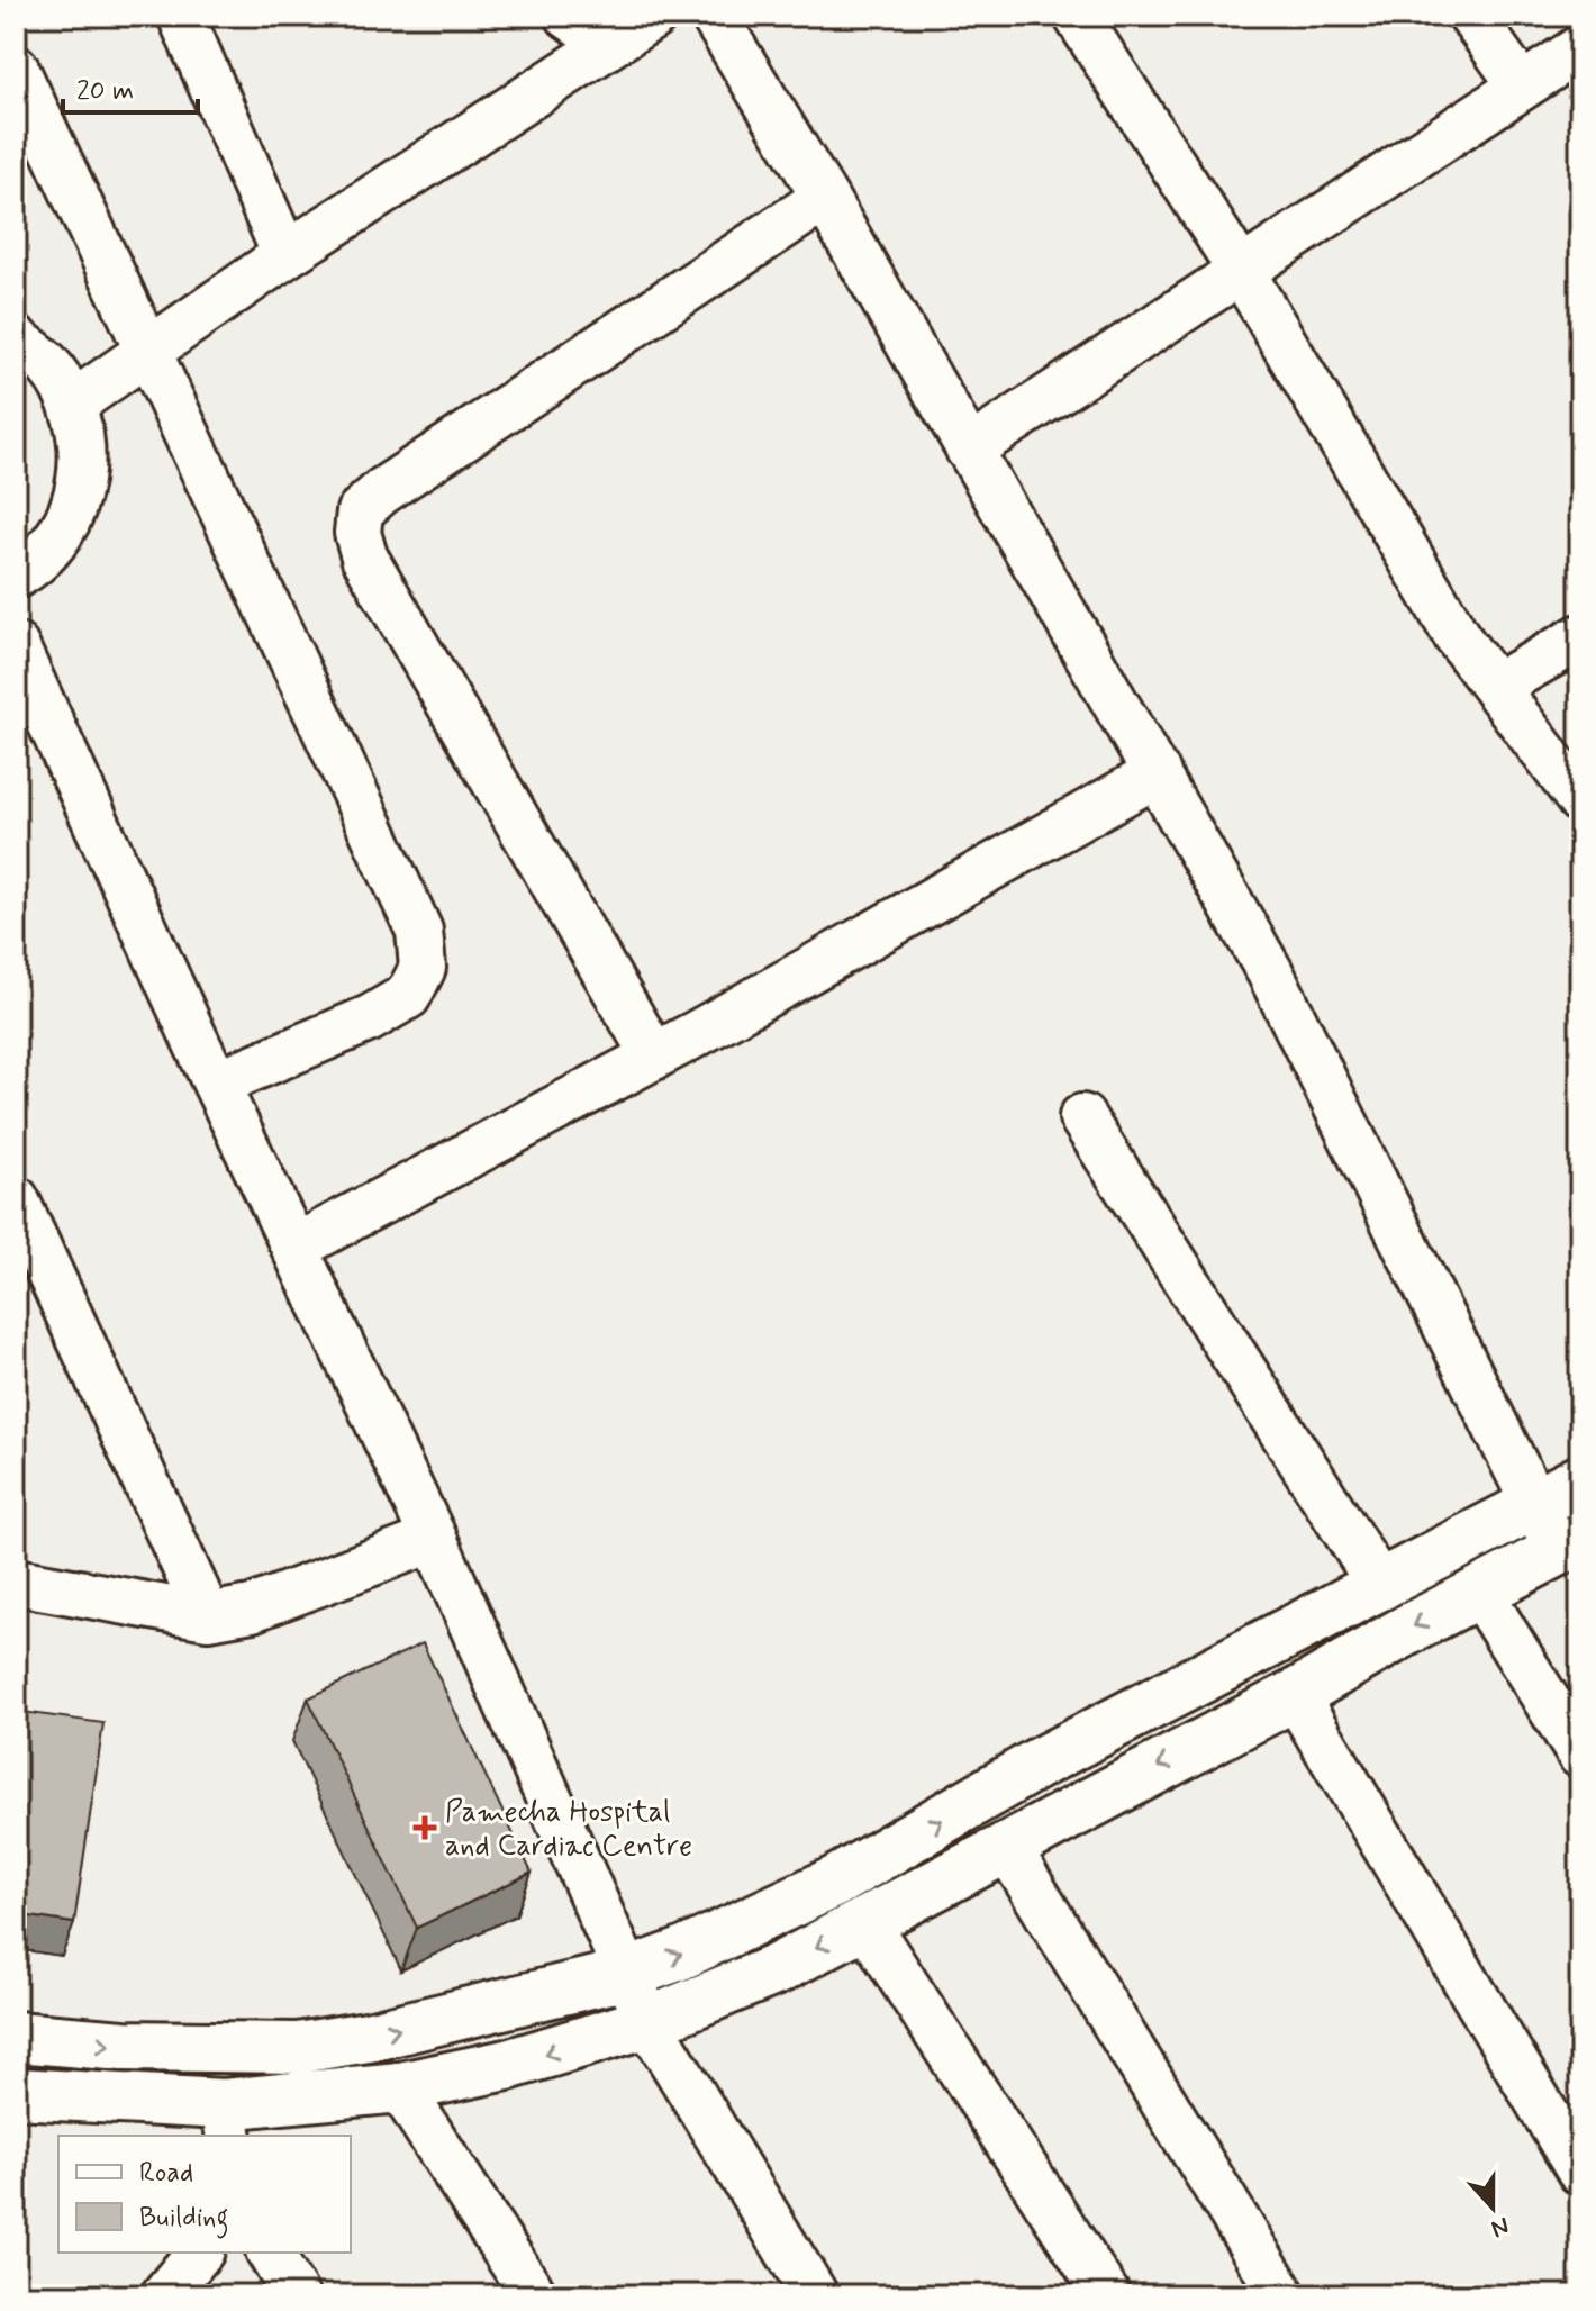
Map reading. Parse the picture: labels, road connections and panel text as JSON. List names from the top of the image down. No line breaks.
{"places":{"health":["Pamecha Hospital and Cardiac Centre"]},"legend":["Road","Building"],"scale_bar":"20 m","north":"bottom"}
